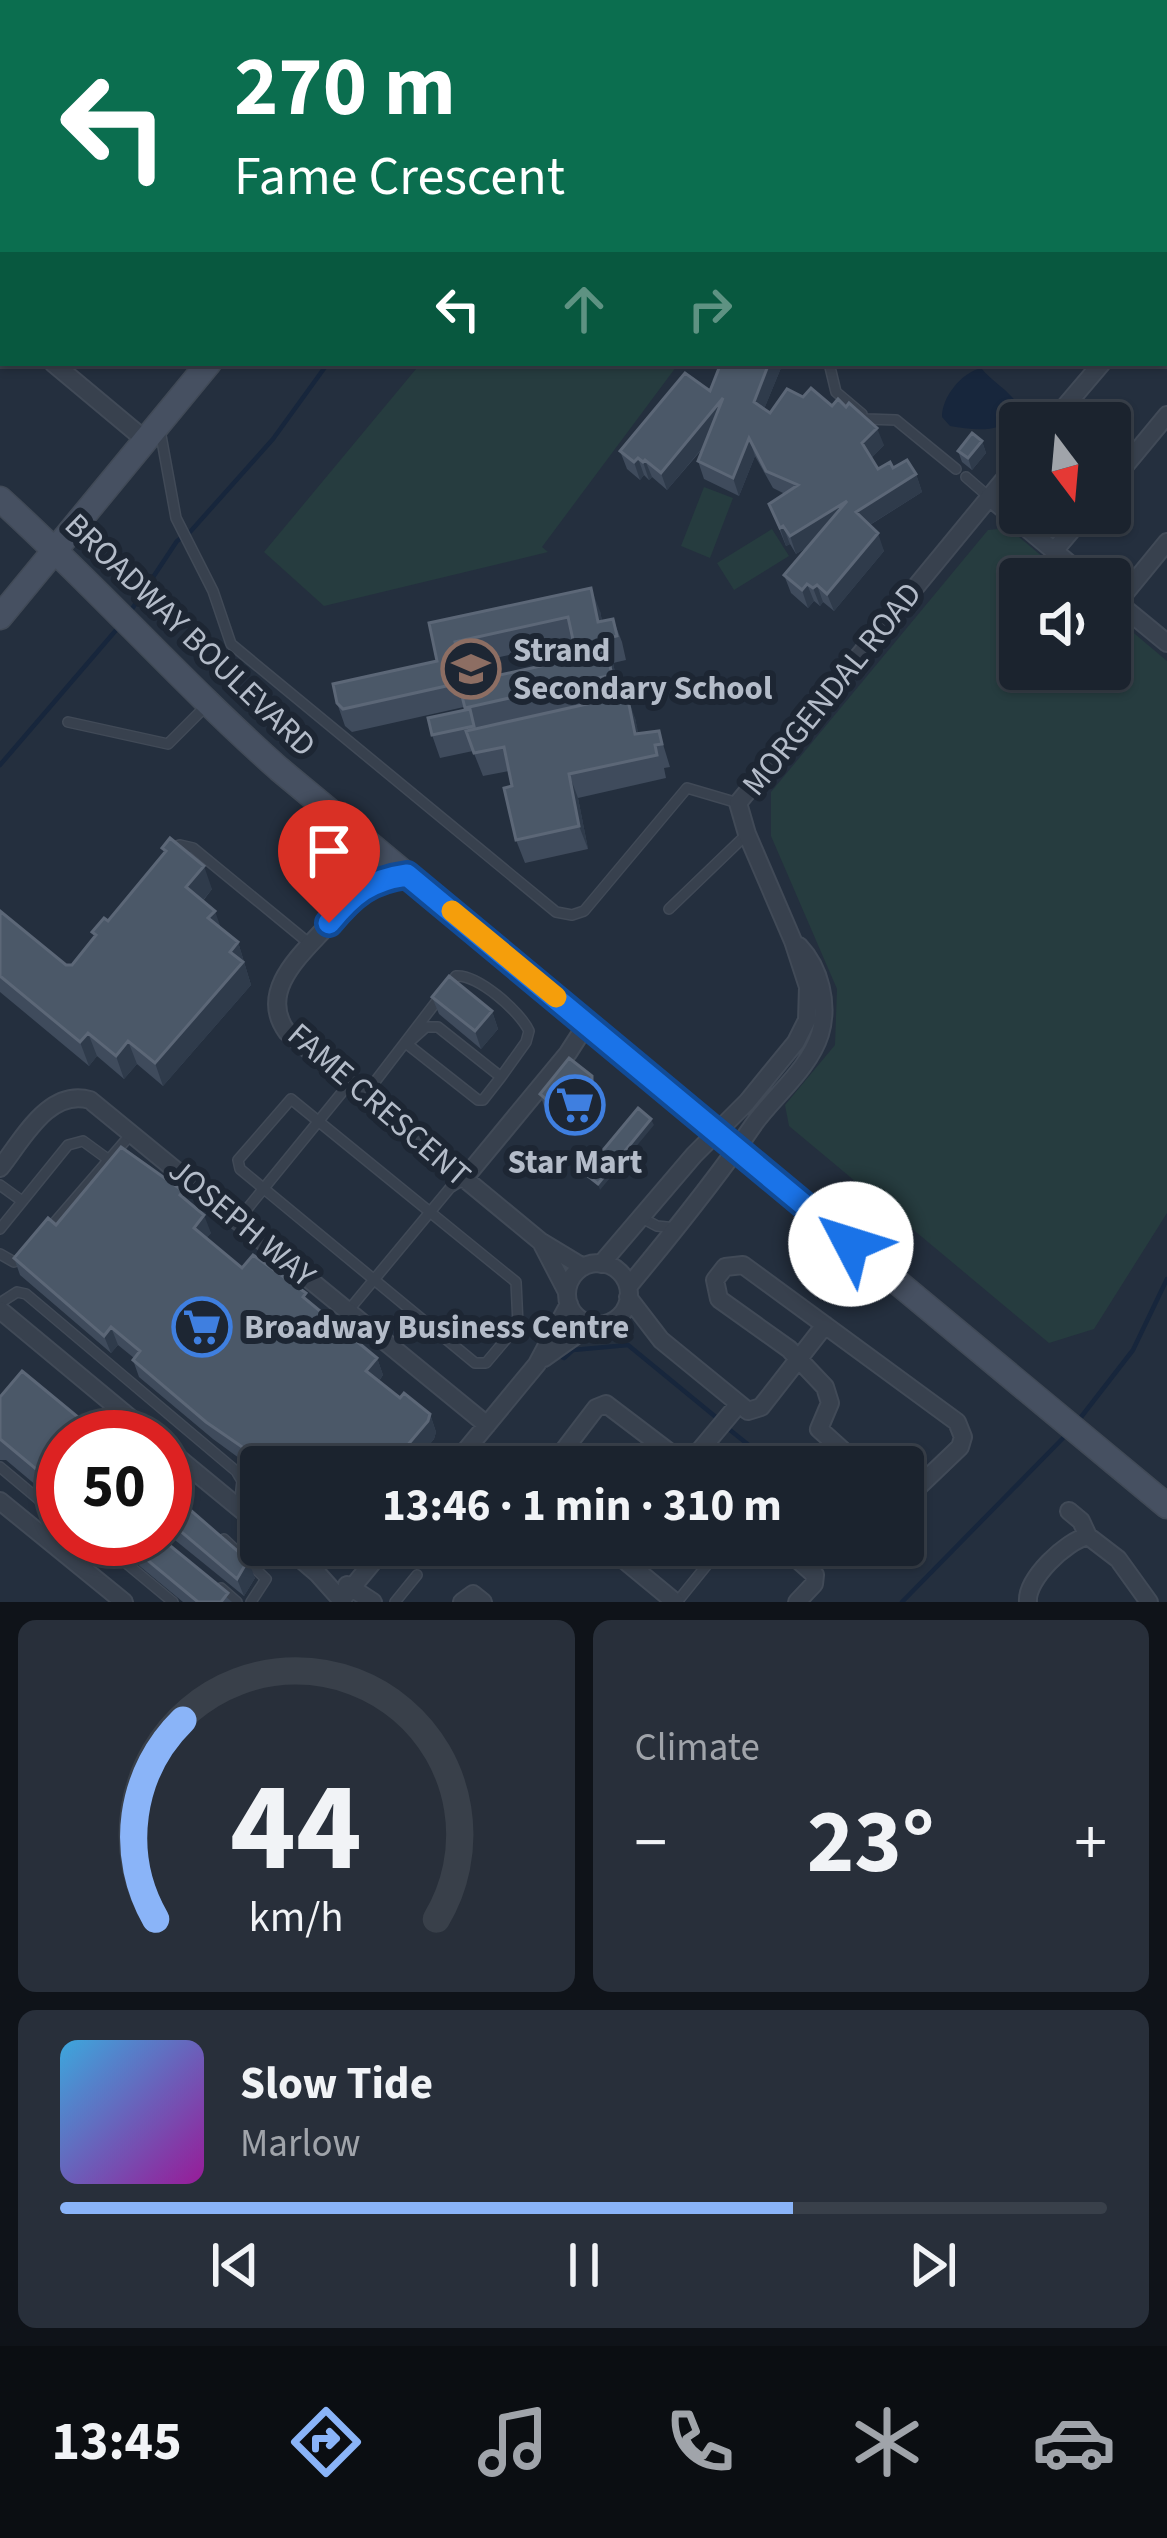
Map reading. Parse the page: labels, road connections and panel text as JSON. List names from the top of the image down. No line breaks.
{"streets":{"main road":["BROADWAY BOULEVARD"],"street":["MORGENDAL ROAD","FAME CRESCENT","JOSEPH WAY"]},"crossings":[["BROADWAY BOULEVARD","MORGENDAL ROAD"],["BROADWAY BOULEVARD","FAME CRESCENT"],["MORGENDAL ROAD","FAME CRESCENT"]],"places":{"school or university":["Strand Secondary School"],"supermarket":["Star Mart","Broadway Business Centre"]},"north":"bottom","page":{"turn":["270 m","Fame Crescent"],"limit":"50","trip":"13:46 · 1 min · 310 m","tile":"Climate","heat":["−","23°","+"],"song":["Slow Tide","Marlow"],"tabs":"13:45","gauge":["44","km/h"]}}
